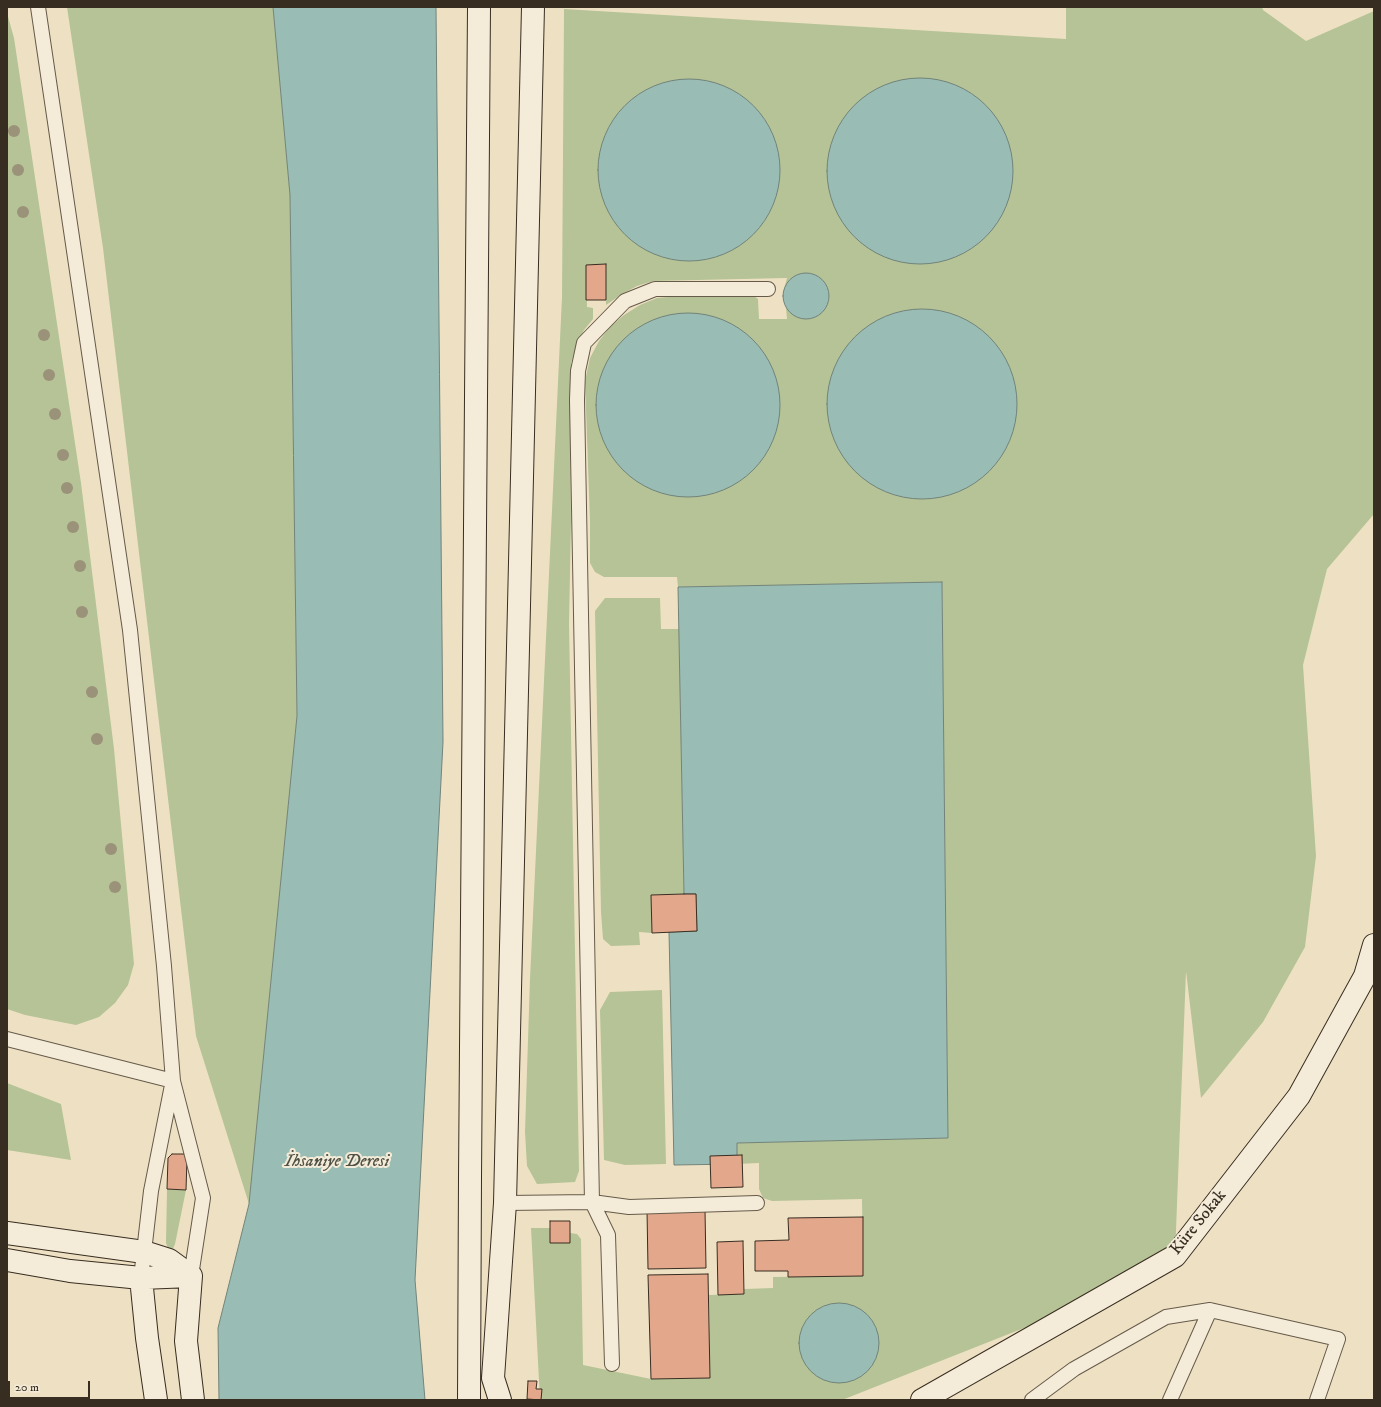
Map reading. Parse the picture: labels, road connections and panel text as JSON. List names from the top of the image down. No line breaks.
{"streets":{"main road":["Küre Sokak"]},"water":["İhsaniye Deresi"],"scale_bar":"20 m"}
